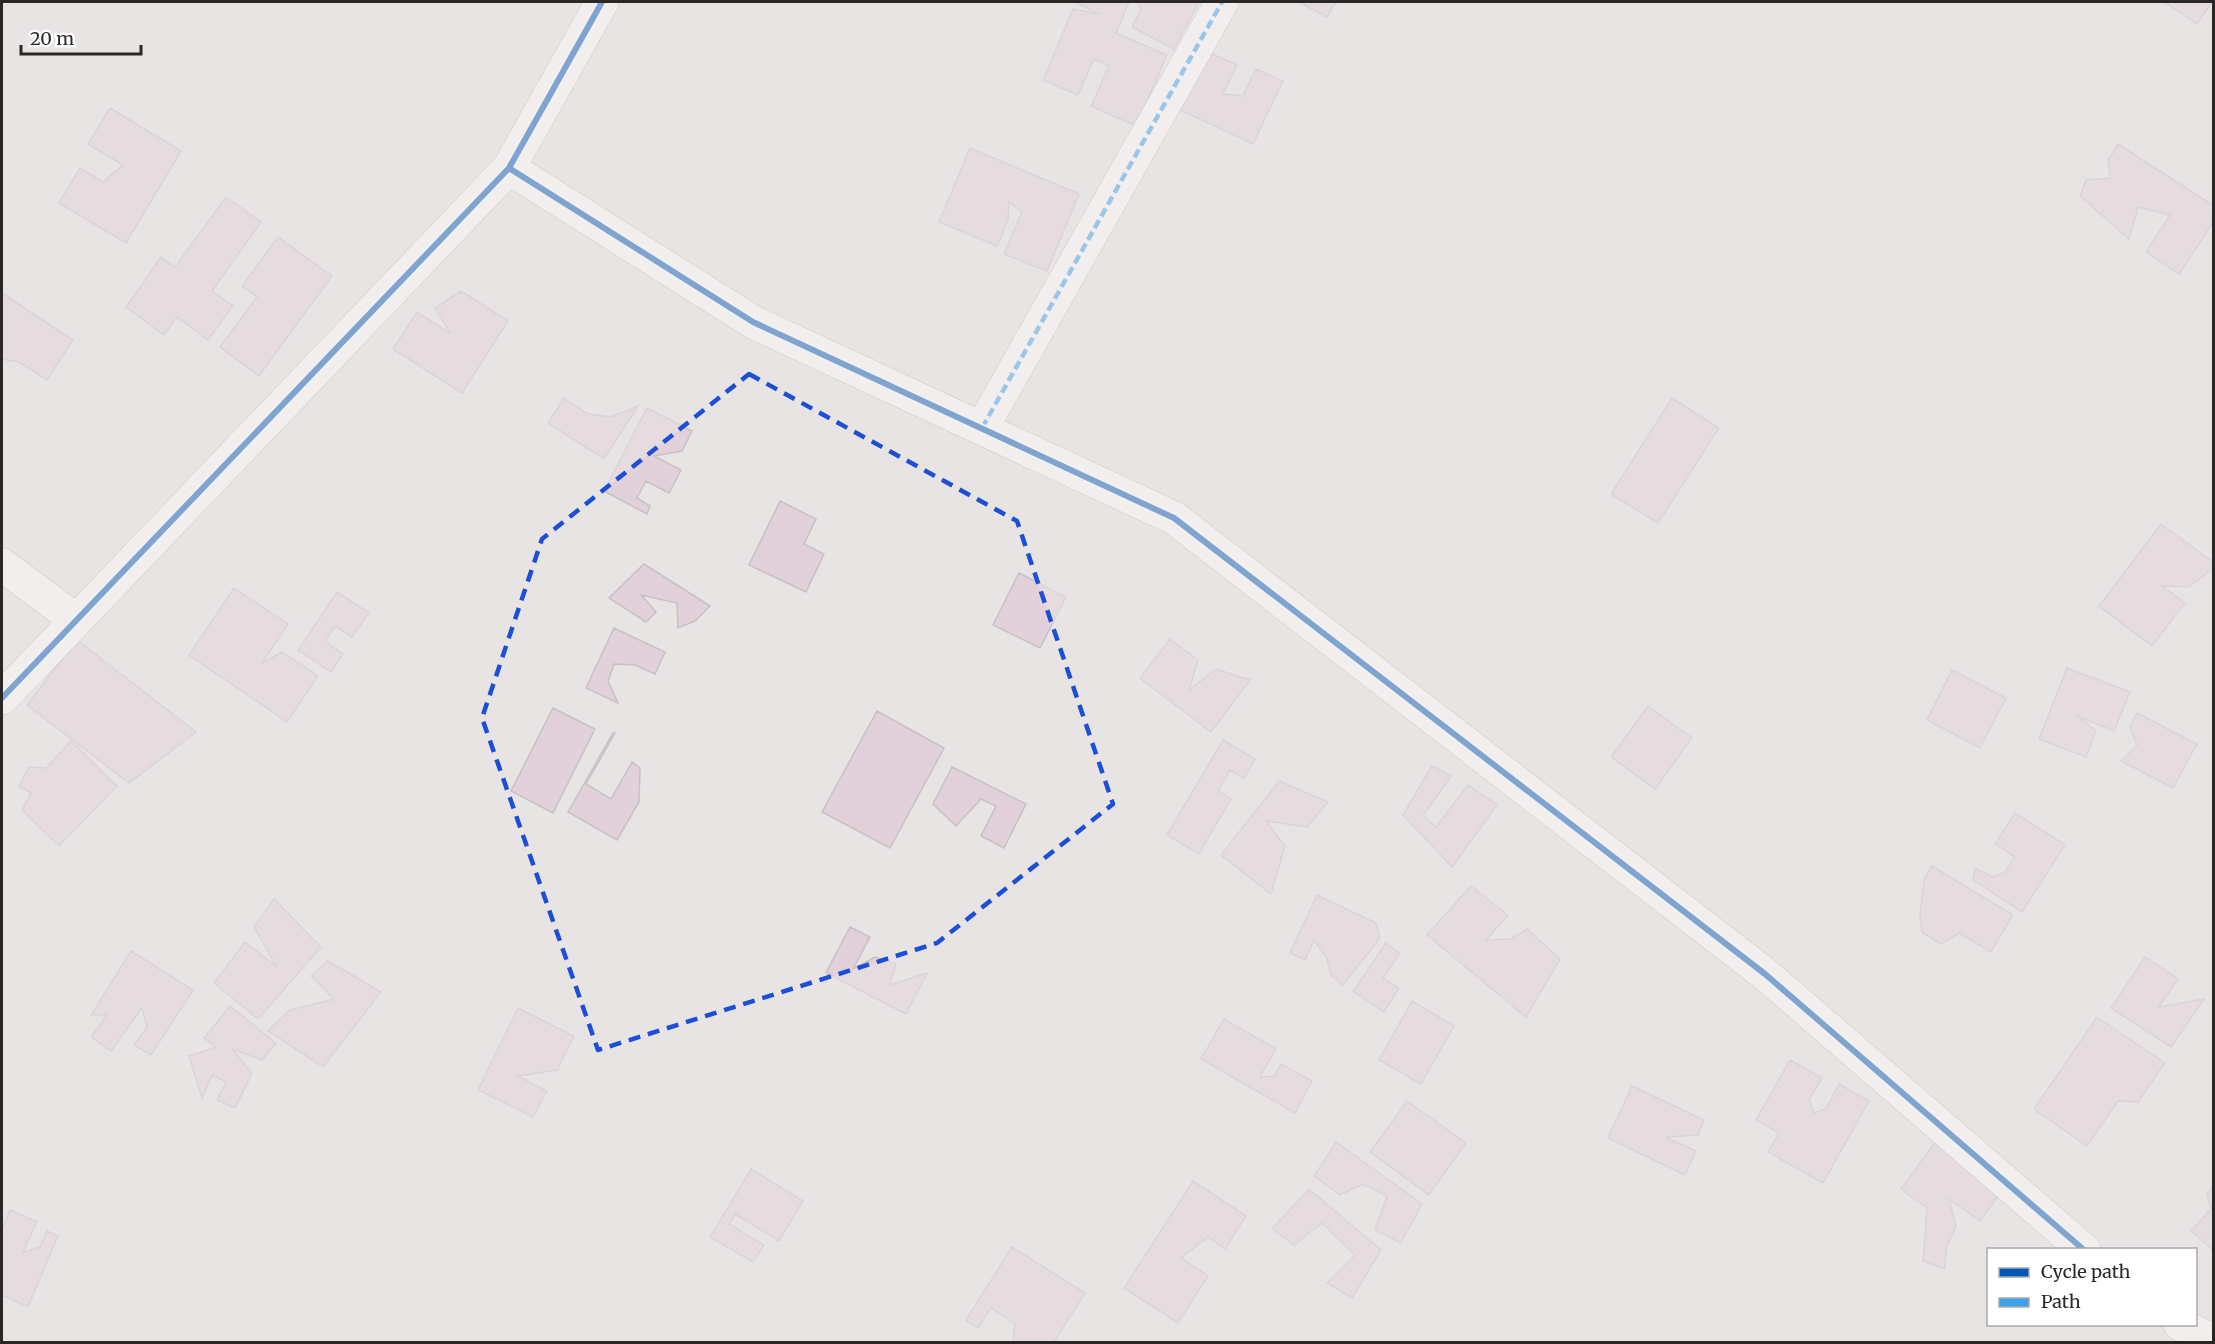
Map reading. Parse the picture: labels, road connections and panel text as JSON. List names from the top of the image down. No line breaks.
{"legend":["Cycle path","Path"],"scale_bar":"20 m"}
